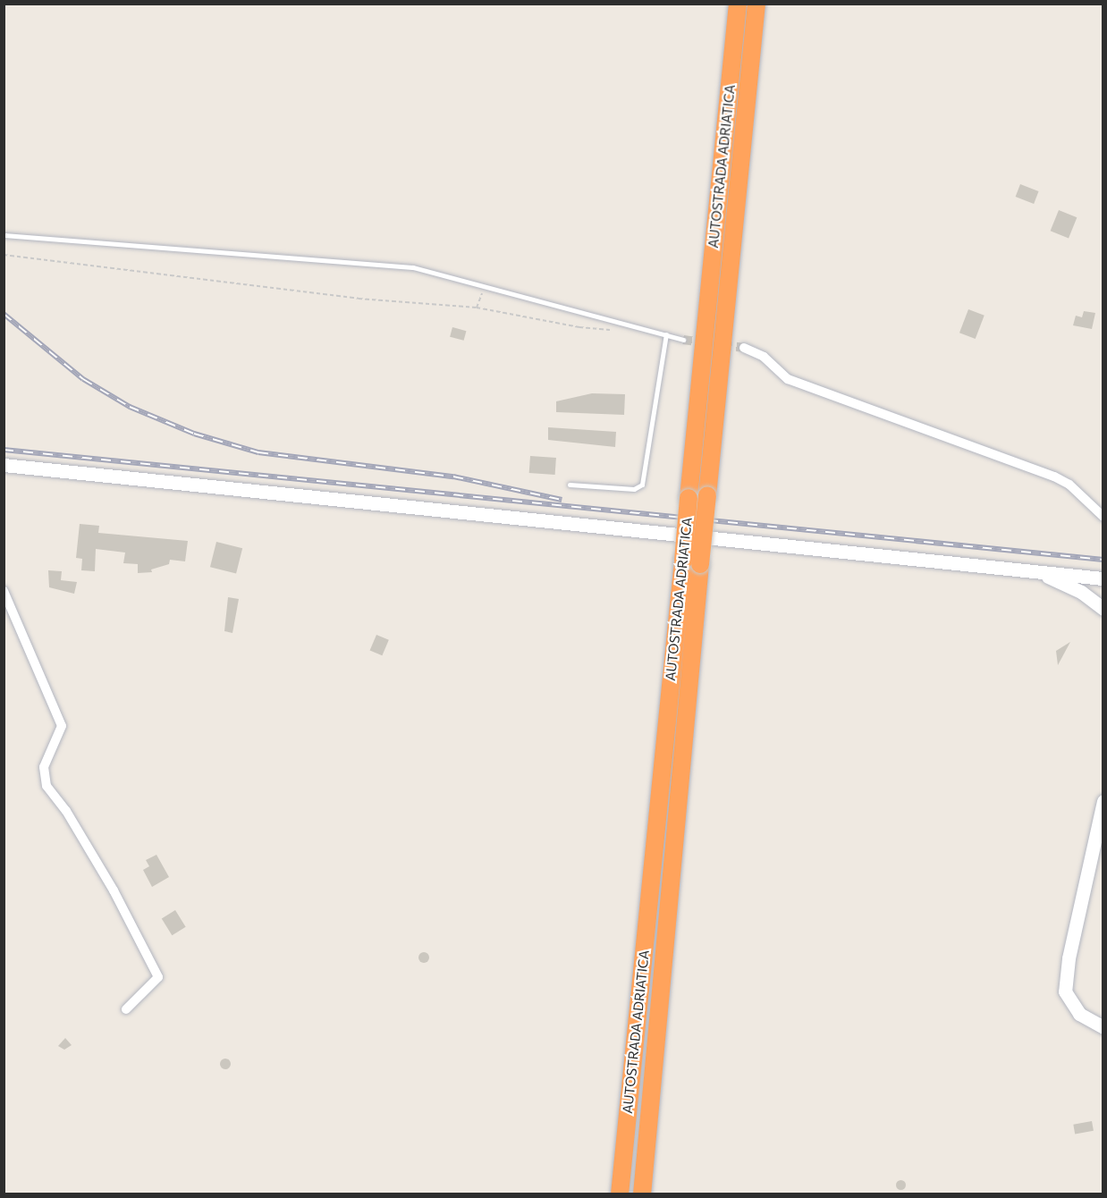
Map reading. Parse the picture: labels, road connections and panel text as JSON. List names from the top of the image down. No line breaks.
{"streets":{"highway":["AUTOSTRADA ADRIATICA"]}}
